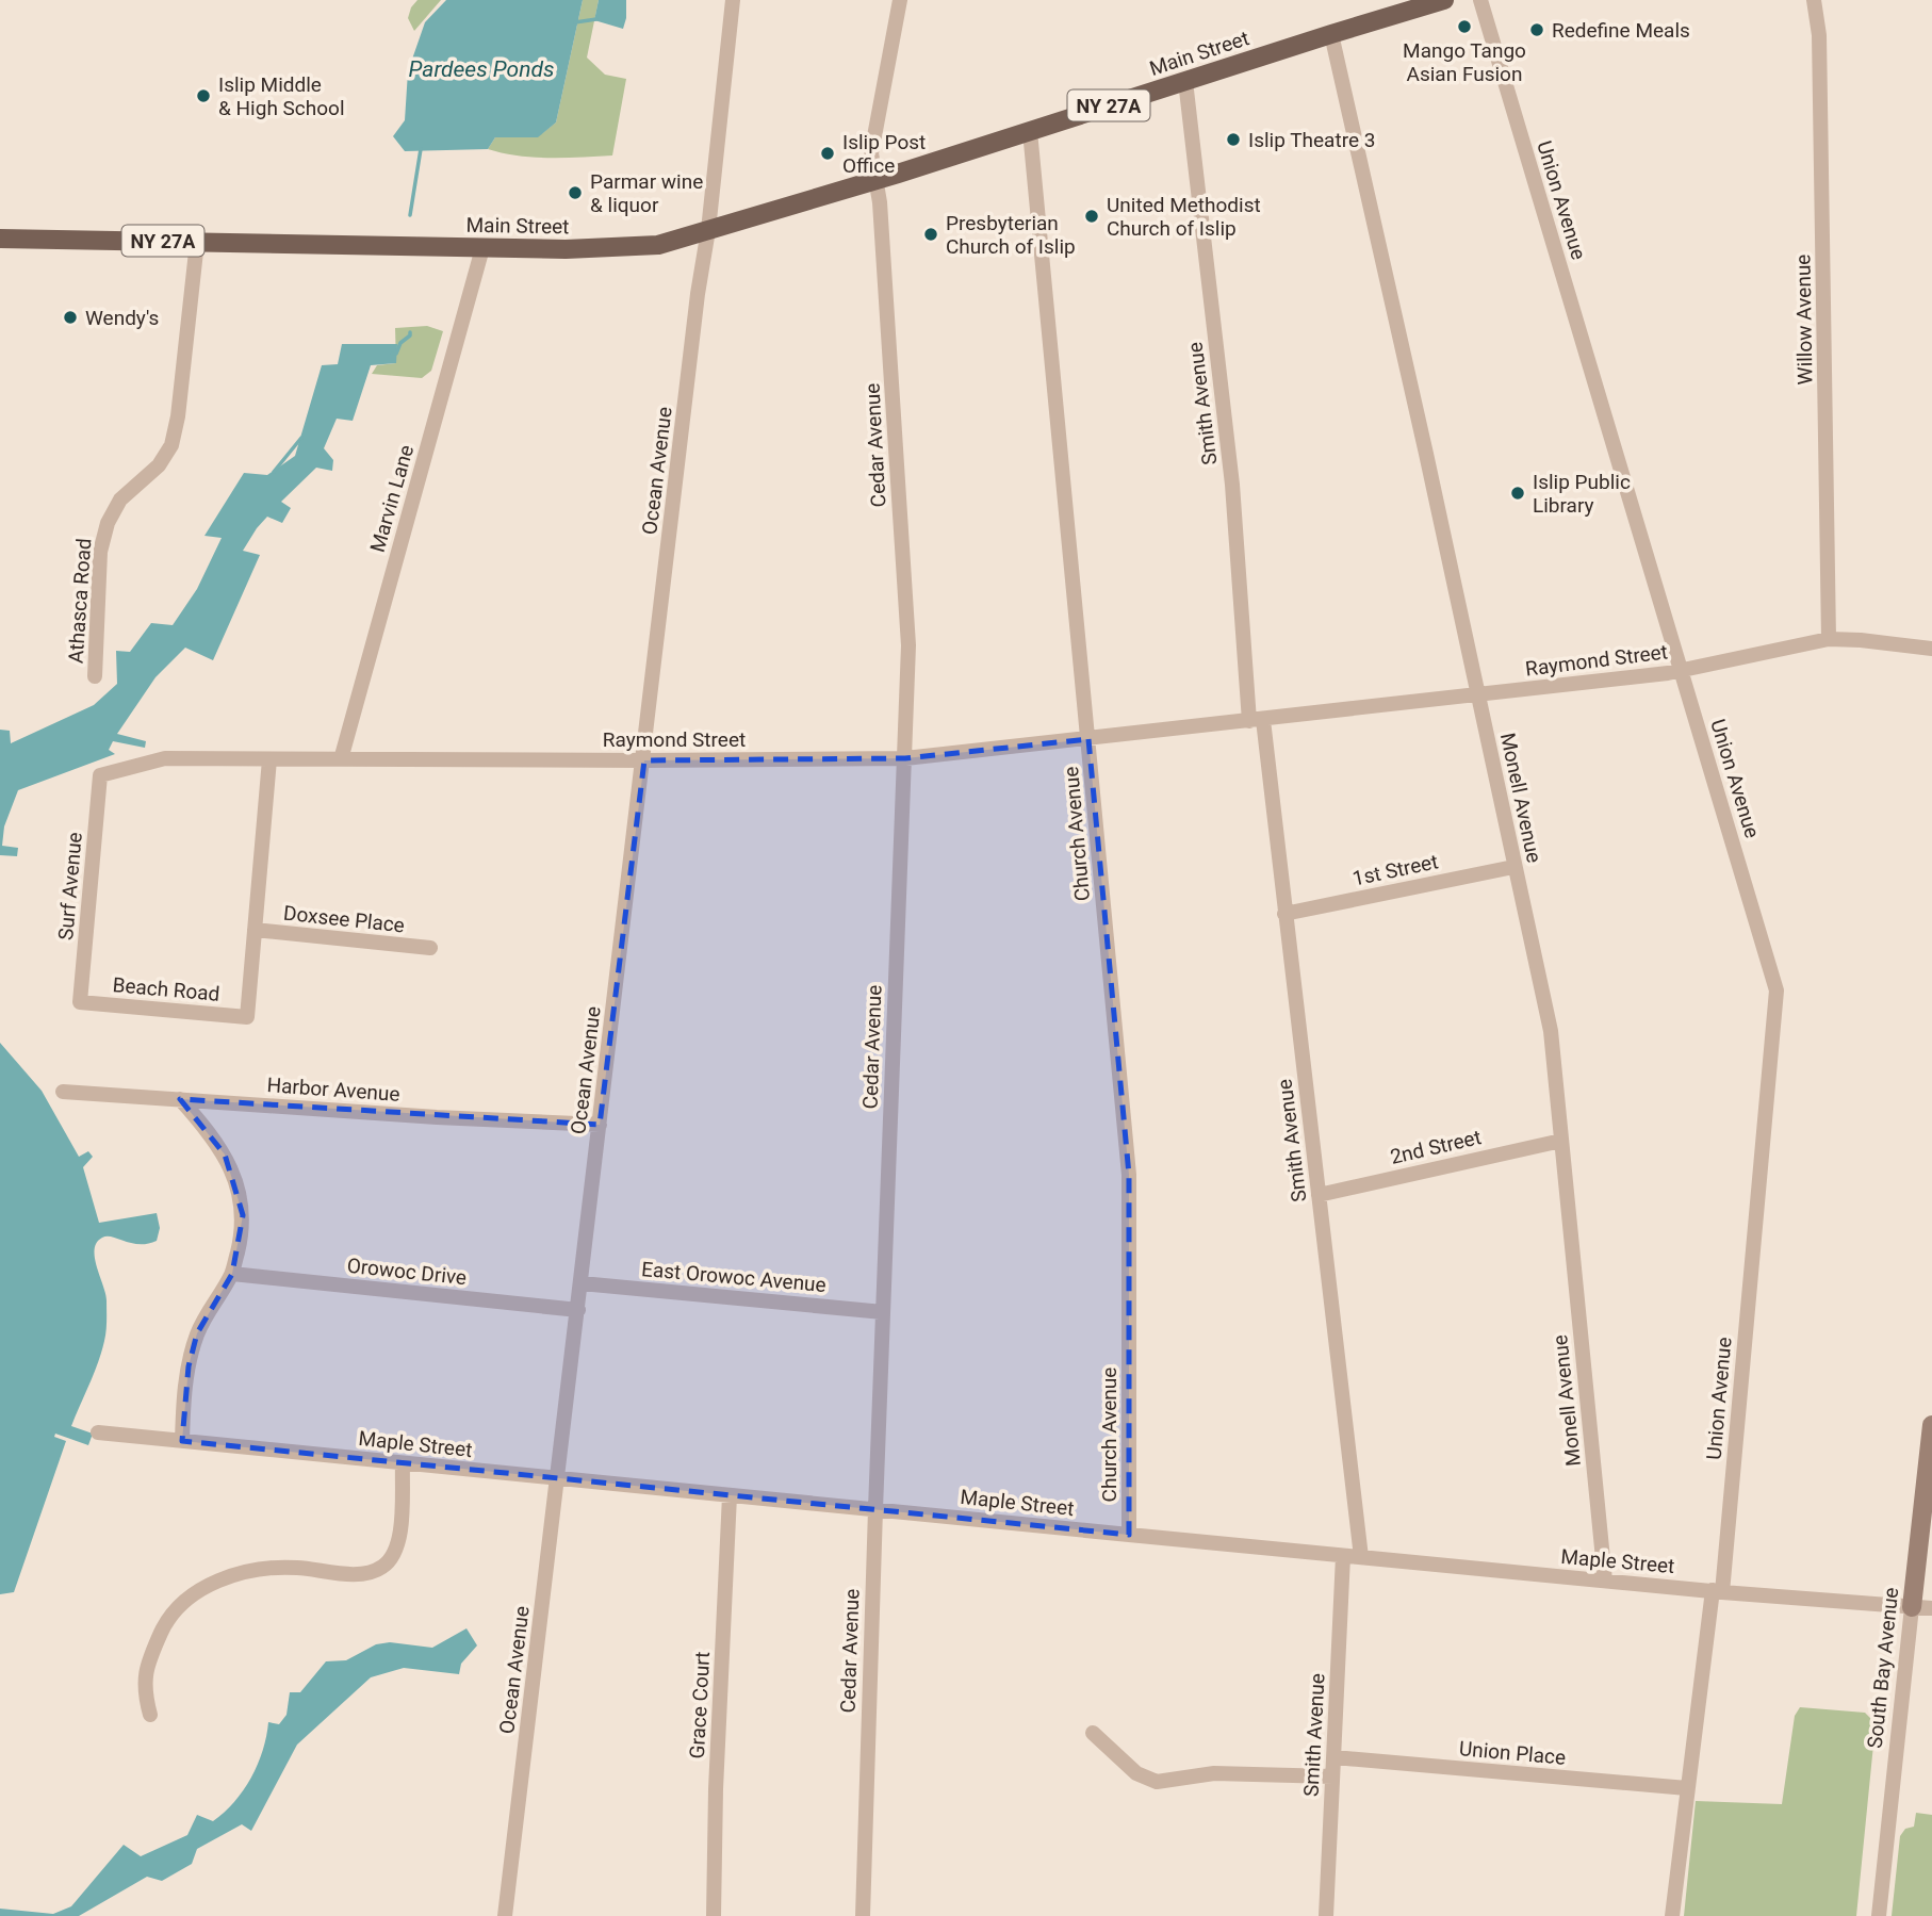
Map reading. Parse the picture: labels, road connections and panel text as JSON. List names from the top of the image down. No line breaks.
{"streets":{"main road":["Main Street","NY 27A"],"street":["Union Avenue","Willow Avenue","Smith Avenue","Cedar Avenue","Ocean Avenue","Marvin Lane","Athasca Road","Raymond Street","Monell Avenue","Church Avenue","1st Street","Surf Avenue","Doxsee Place","Beach Road","Harbor Avenue","2nd Street","Orowoc Drive","East Orowoc Avenue","Maple Street","South Bay Avenue","Grace Court","Union Place"]},"crossings":[["Main Street","Smith Avenue"],["Main Street","Cedar Avenue"],["Main Street","Ocean Avenue"],["Main Street","Marvin Lane"],["Main Street","Athasca Road"],["Main Street","Monell Avenue"],["Main Street","Church Avenue"],["Union Avenue","Raymond Street"],["Union Avenue","Maple Street"],["Union Avenue","Union Place"],["Willow Avenue","Raymond Street"],["Smith Avenue","Raymond Street"],["Smith Avenue","1st Street"],["Smith Avenue","2nd Street"],["Smith Avenue","Maple Street"],["Smith Avenue","Union Place"],["Cedar Avenue","Raymond Street"],["Cedar Avenue","East Orowoc Avenue"],["Cedar Avenue","Maple Street"],["Ocean Avenue","Raymond Street"],["Ocean Avenue","Harbor Avenue"],["Ocean Avenue","Orowoc Drive"],["Ocean Avenue","East Orowoc Avenue"],["Ocean Avenue","Maple Street"],["Marvin Lane","Raymond Street"],["Raymond Street","Monell Avenue"],["Raymond Street","Church Avenue"],["Raymond Street","Surf Avenue"],["Monell Avenue","1st Street"],["Monell Avenue","2nd Street"],["Monell Avenue","Maple Street"],["Church Avenue","Maple Street"],["Surf Avenue","Beach Road"],["Doxsee Place","Beach Road"],["Maple Street","South Bay Avenue"],["Maple Street","Grace Court"]],"water":["Pardees Ponds"],"places":["Mango Tango Asian Fusion","Redefine Meals","Islip Middle & High School","Islip Theatre 3","Islip Post Office","Parmar wine & liquor","United Methodist Church of Islip","Presbyterian Church of Islip","Wendy's","Islip Public Library"]}
